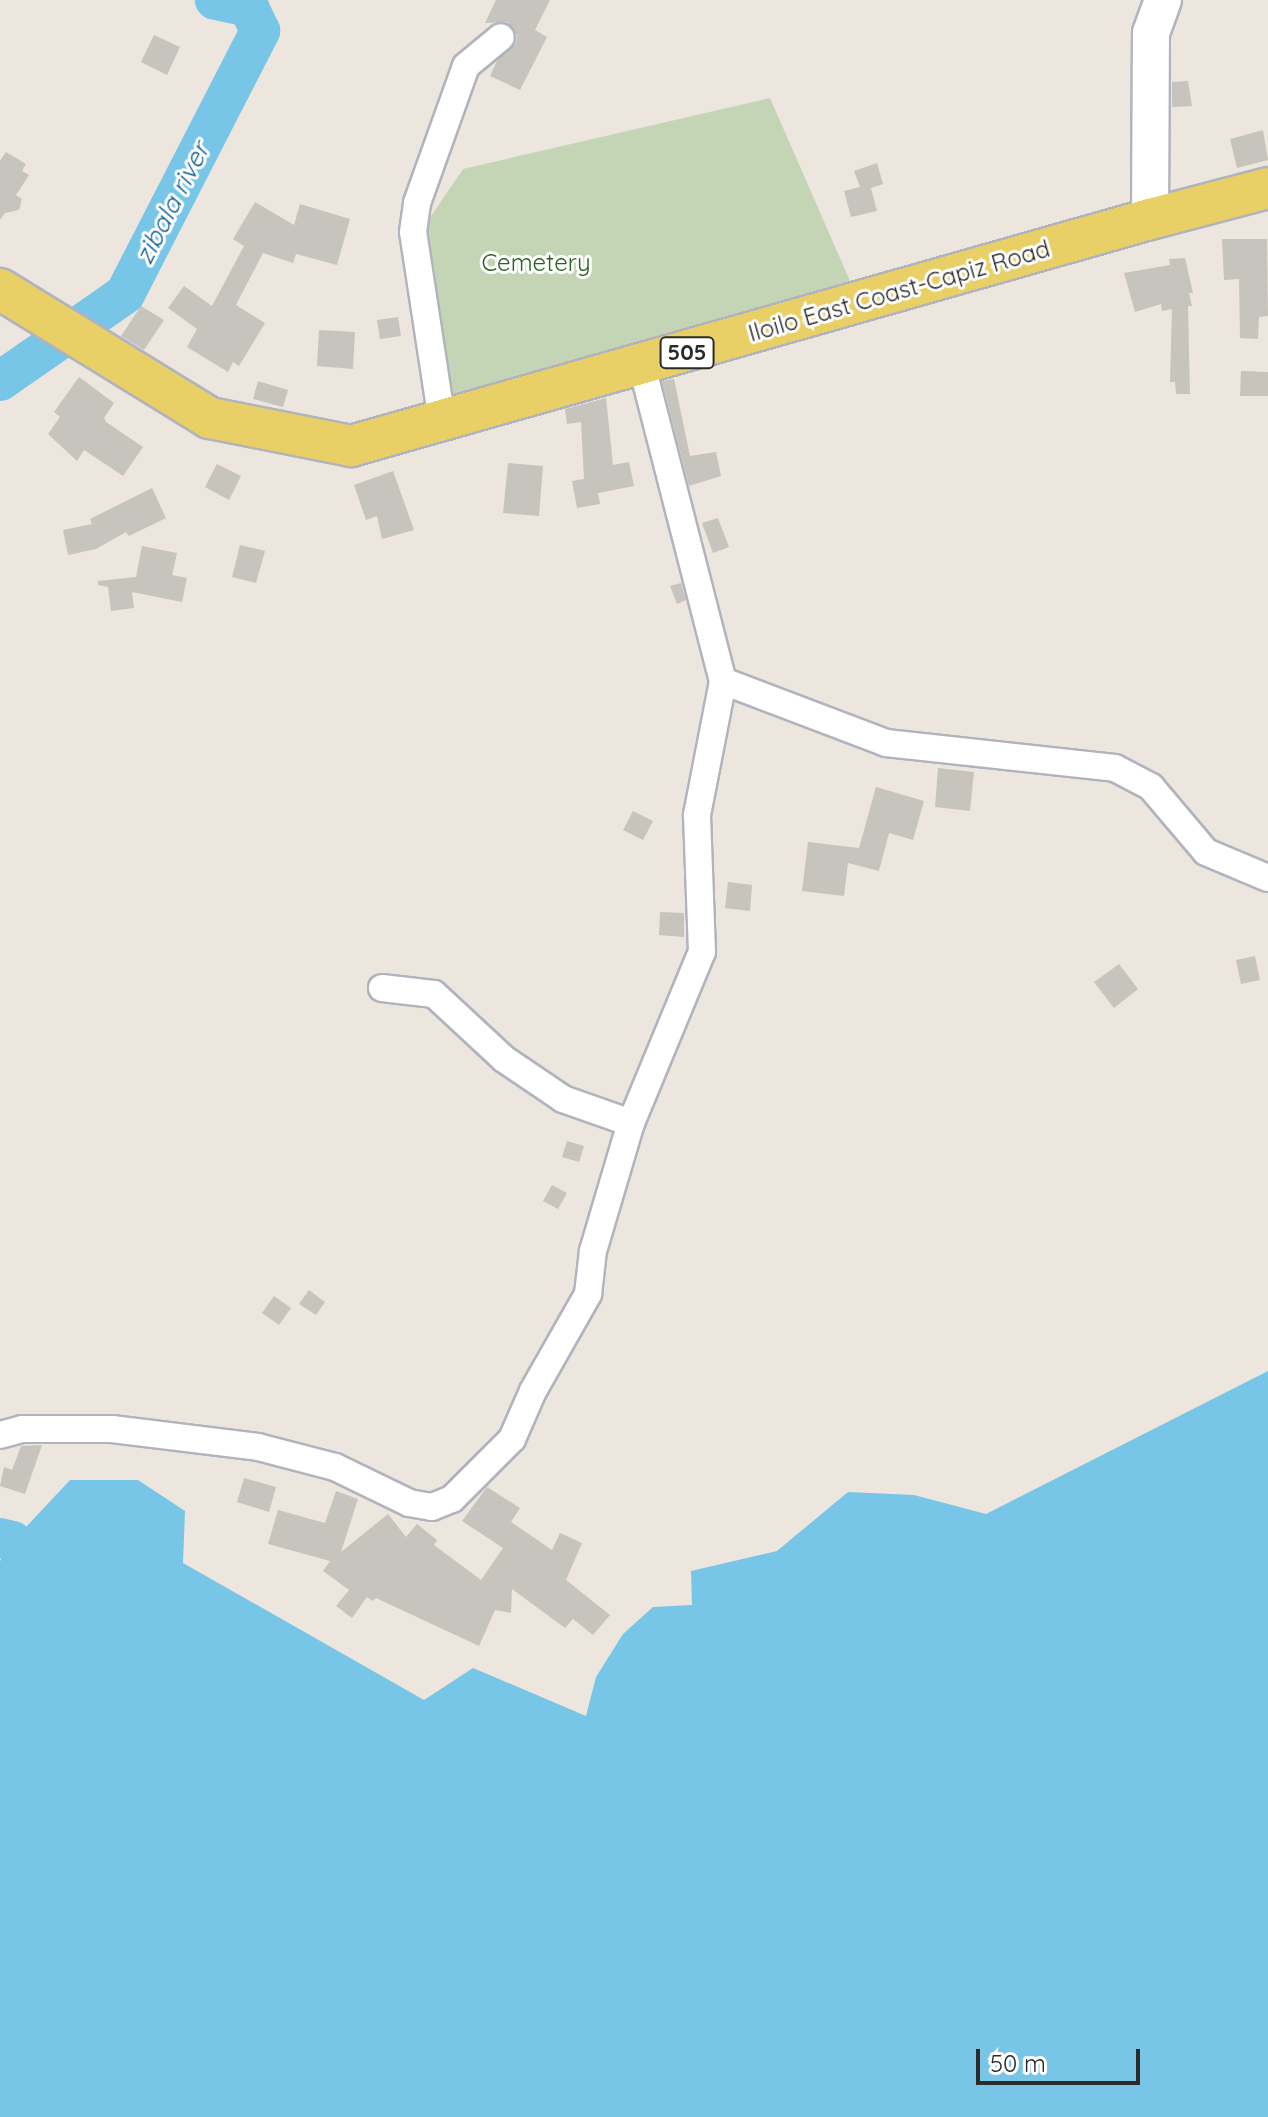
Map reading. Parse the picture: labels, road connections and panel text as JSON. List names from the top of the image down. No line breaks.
{"streets":{"main road":["Iloilo East Coast-Capiz Road","505"]},"water":["zibala river"],"parks":["Cemetery"],"scale_bar":"50 m"}
